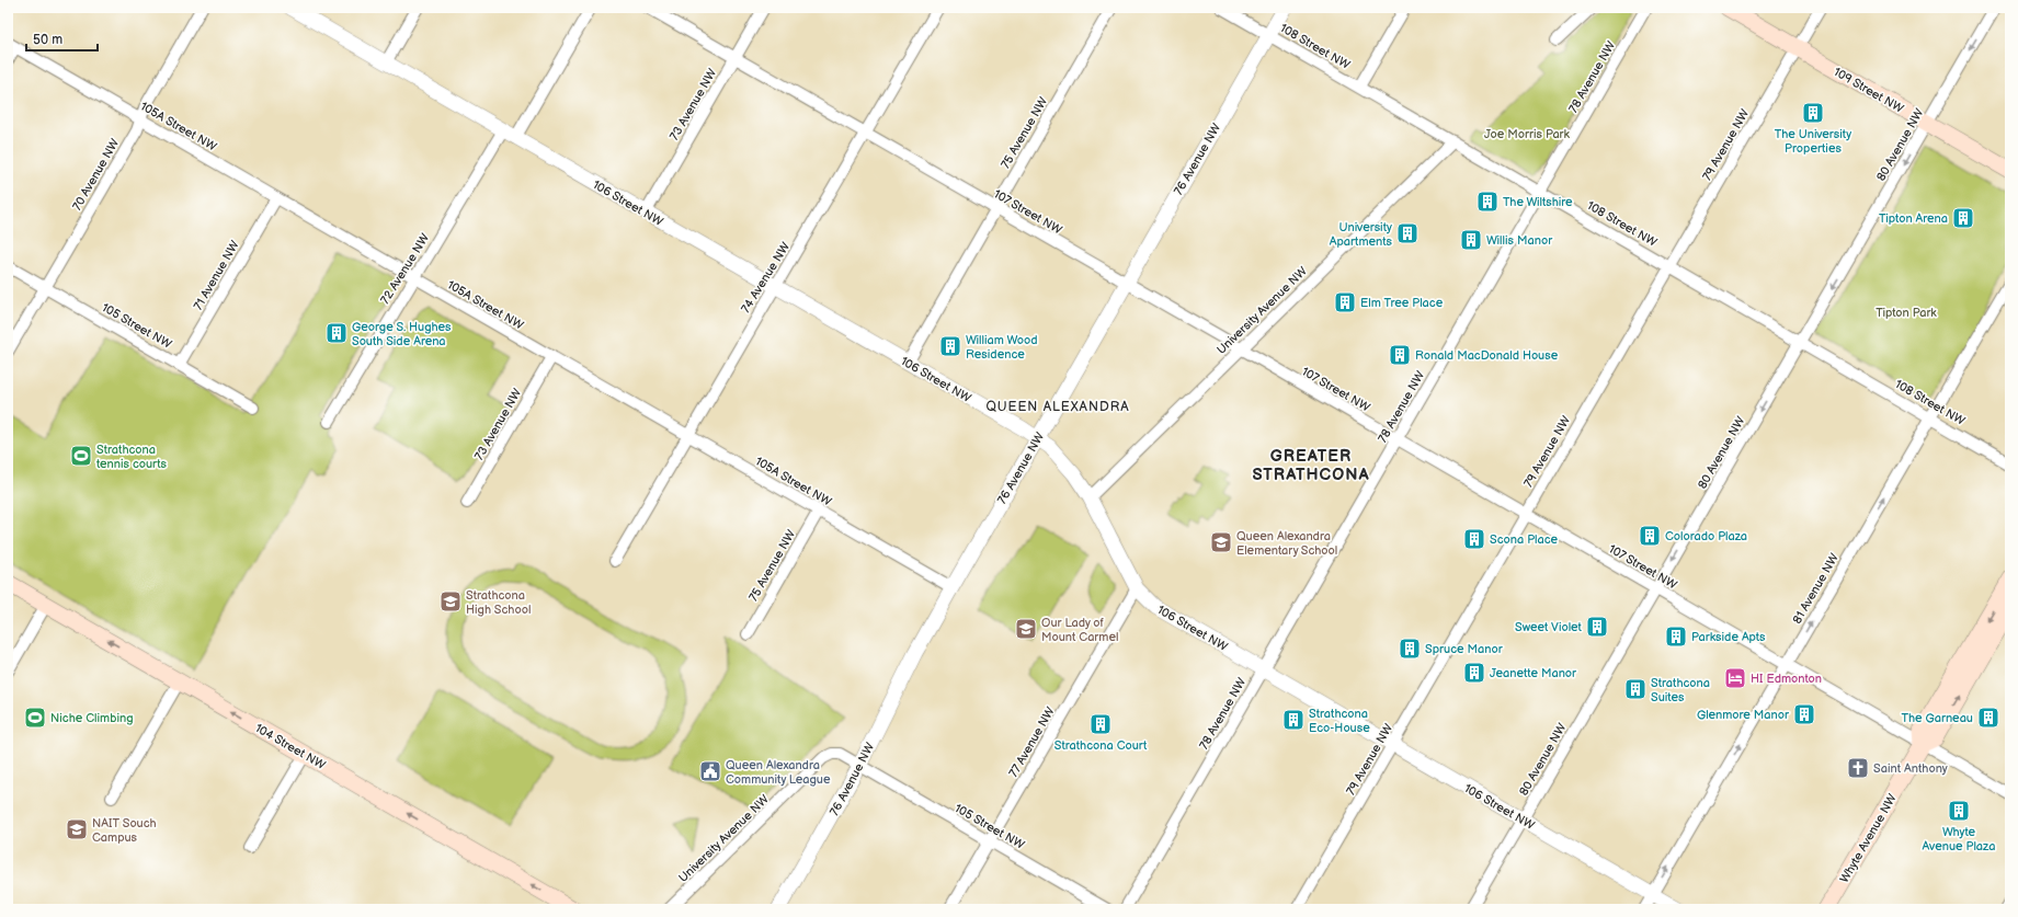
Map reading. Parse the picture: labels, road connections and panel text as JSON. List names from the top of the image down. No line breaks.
{"streets":{"main road":["109 Street NW","104 Street NW","Whyte Avenue NW"],"street":["108 Street NW","78 Avenue NW","73 Avenue NW","105A Street NW","75 Avenue NW","79 Avenue NW","80 Avenue NW","76 Avenue NW","70 Avenue NW","106 Street NW","107 Street NW","72 Avenue NW","71 Avenue NW","74 Avenue NW","University Avenue NW","105 Street NW","81 Avenue NW","77 Avenue NW"]},"crossings":[["108 Street NW","78 Avenue NW"],["108 Street NW","79 Avenue NW"],["108 Street NW","80 Avenue NW"],["108 Street NW","76 Avenue NW"],["108 Street NW","University Avenue NW"],["108 Street NW","81 Avenue NW"],["78 Avenue NW","106 Street NW"],["78 Avenue NW","107 Street NW"],["109 Street NW","79 Avenue NW"],["109 Street NW","80 Avenue NW"],["73 Avenue NW","105A Street NW"],["73 Avenue NW","106 Street NW"],["73 Avenue NW","107 Street NW"],["105A Street NW","75 Avenue NW"],["105A Street NW","76 Avenue NW"],["105A Street NW","70 Avenue NW"],["105A Street NW","72 Avenue NW"],["105A Street NW","71 Avenue NW"],["105A Street NW","74 Avenue NW"],["75 Avenue NW","106 Street NW"],["75 Avenue NW","107 Street NW"],["79 Avenue NW","106 Street NW"],["79 Avenue NW","107 Street NW"],["80 Avenue NW","106 Street NW"],["80 Avenue NW","107 Street NW"],["76 Avenue NW","106 Street NW"],["76 Avenue NW","107 Street NW"],["76 Avenue NW","University Avenue NW"],["76 Avenue NW","105 Street NW"],["70 Avenue NW","105 Street NW"],["106 Street NW","72 Avenue NW"],["106 Street NW","74 Avenue NW"],["106 Street NW","University Avenue NW"],["106 Street NW","81 Avenue NW"],["106 Street NW","77 Avenue NW"],["107 Street NW","74 Avenue NW"],["107 Street NW","University Avenue NW"],["107 Street NW","81 Avenue NW"],["107 Street NW","Whyte Avenue NW"],["71 Avenue NW","105 Street NW"],["University Avenue NW","105 Street NW"],["105 Street NW","77 Avenue NW"]],"one_way":["80 Avenue NW","81 Avenue NW","104 Street NW"],"districts":["QUEEN ALEXANDRA","GREATER STRATHCONA"],"parks":["Joe Morris Park","Tipton Park"],"places":{"building":["The University Properties","The Wiltshire","Tipton Arena","University Apartments","Willis Manor","Elm Tree Place","George S. Hughes South Side Arena","William Wood Residence","Ronald MacDonald House","Colorado Plaza","Scona Place","Sweet Violet","Parkside Apts","Spruce Manor","Jeanette Manor","Strathcona Suites","Glenmore Manor","The Garneau","Strathcona Eco-House","Strathcona Court","Whyte Avenue Plaza"],"sports":["Strathcona tennis courts","Niche Climbing"],"school or university":["Queen Alexandra Elementary School","Strathcona High School","Our Lady of Mount Carmel","NAIT Souch Campus"],"hotel":["HI Edmonton"],"church":["Saint Anthony"],"public building":["Queen Alexandra Community League"]},"scale_bar":"50 m"}
